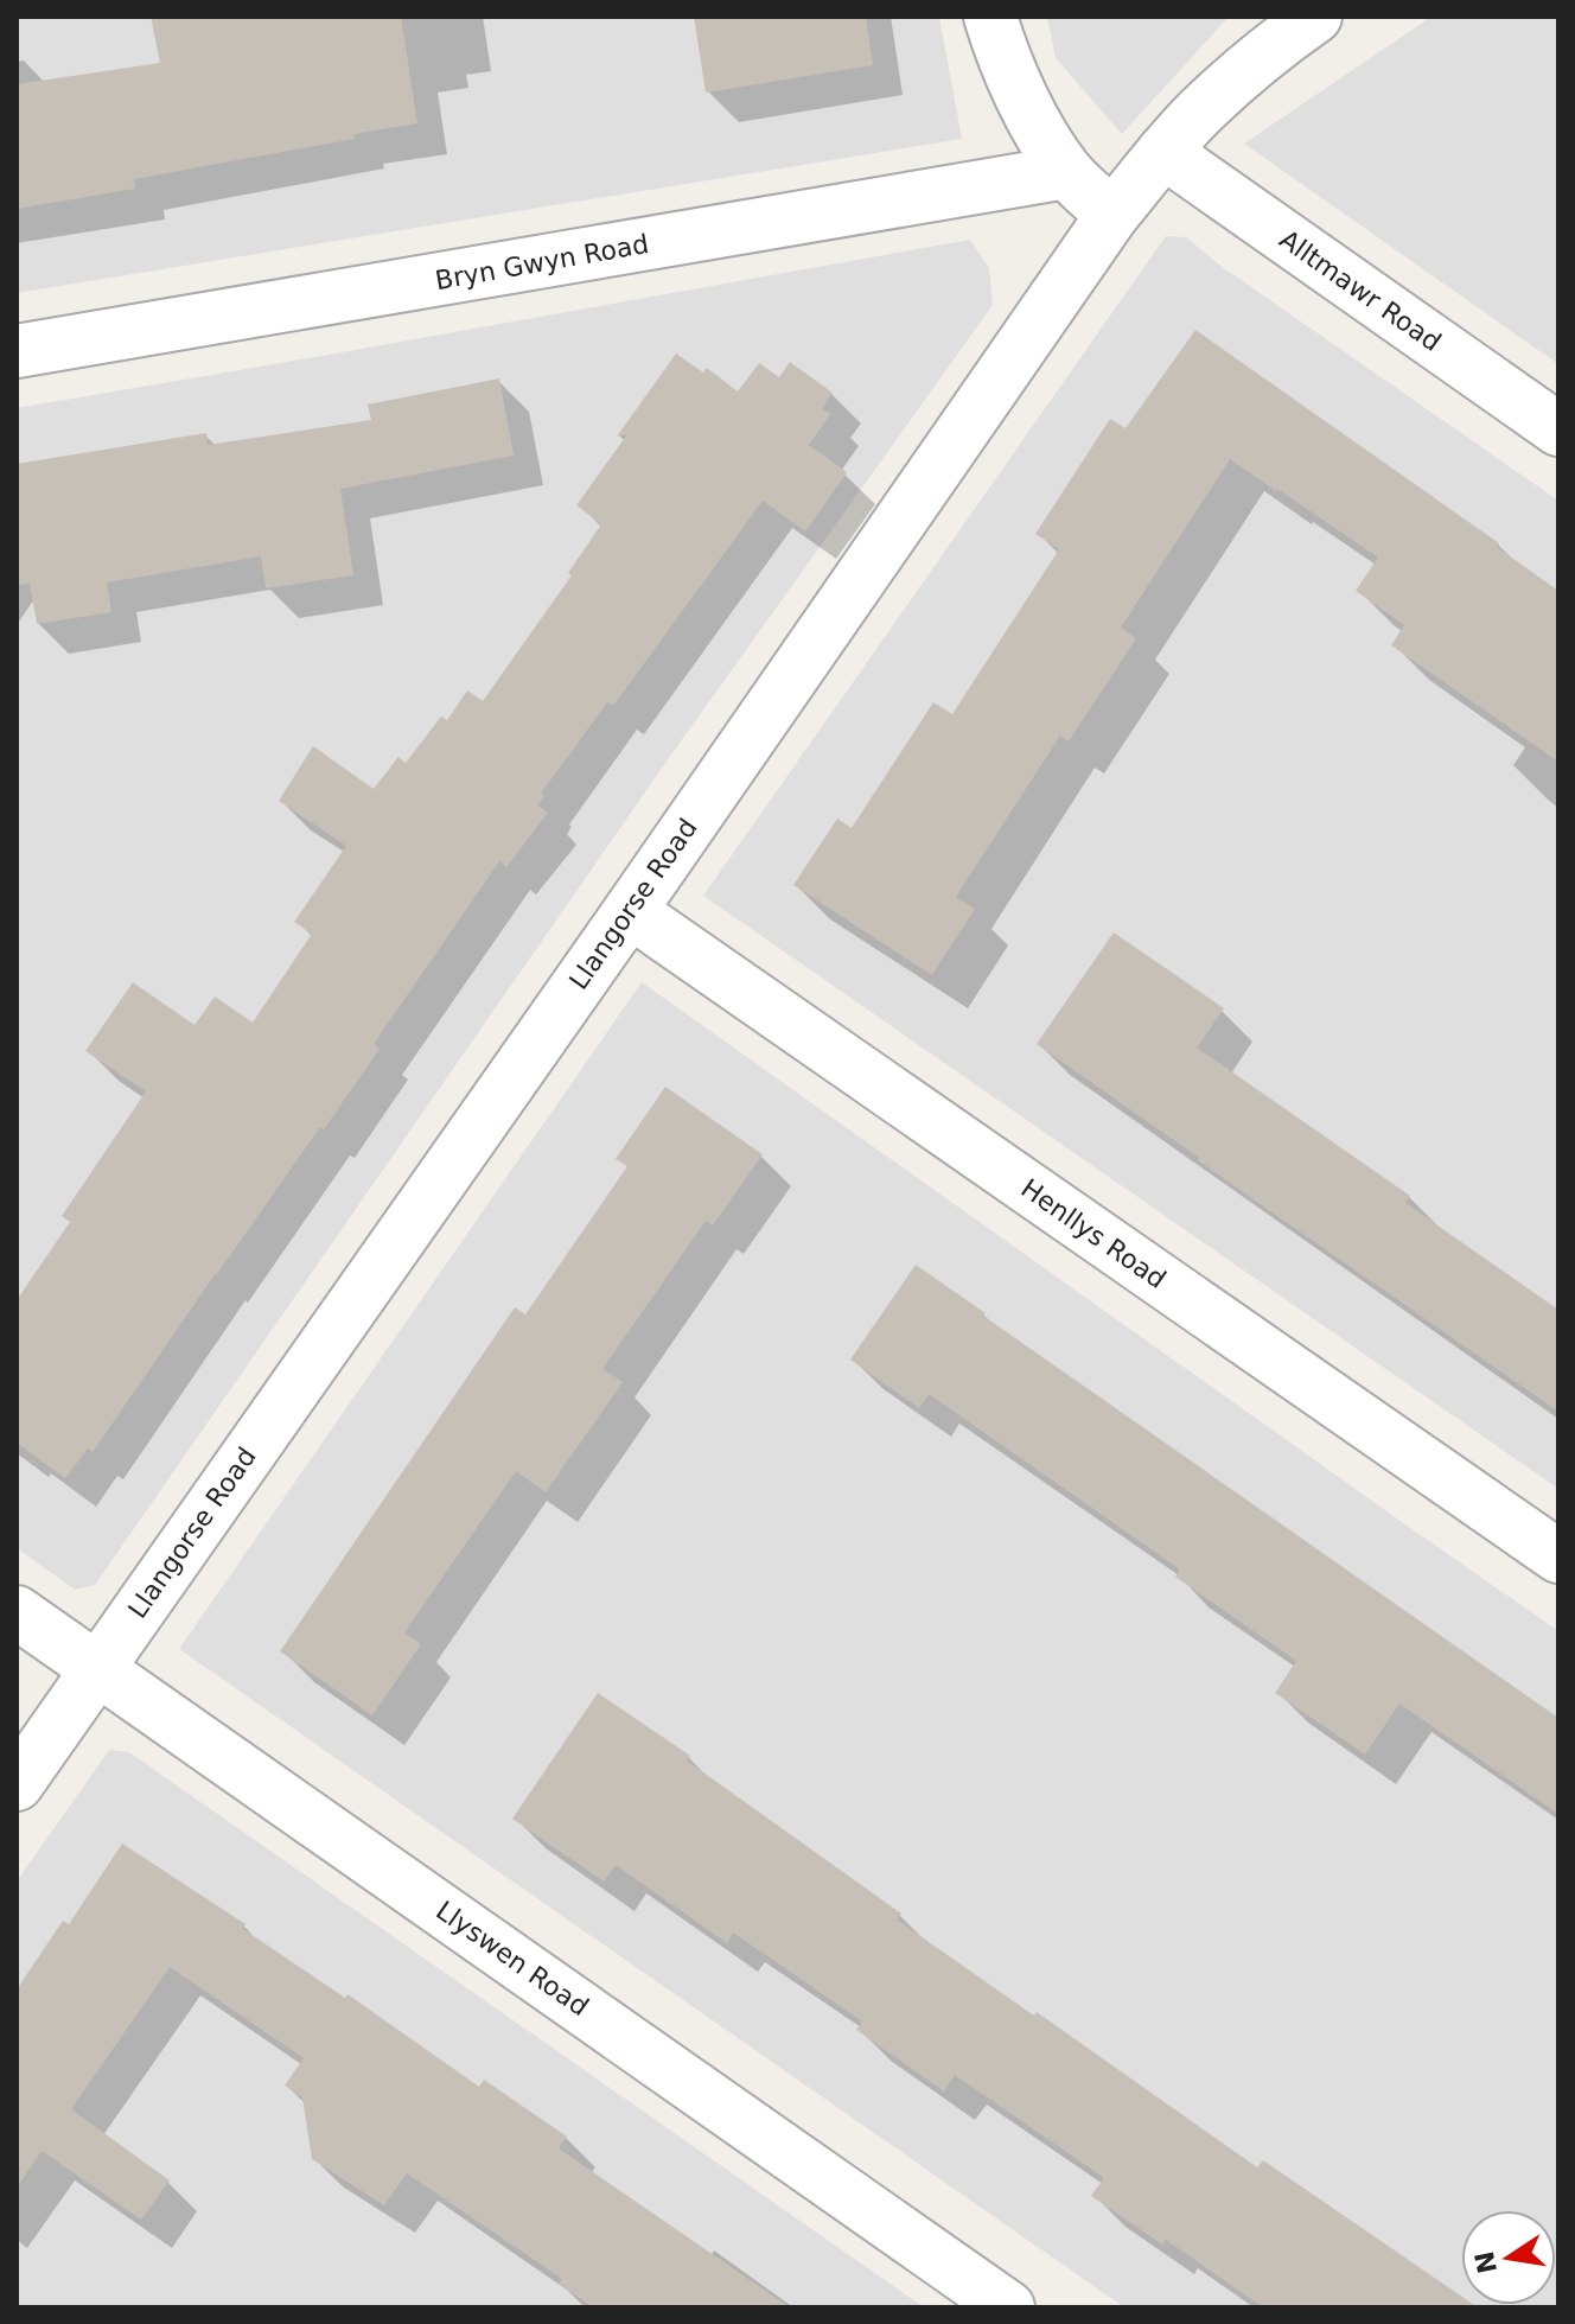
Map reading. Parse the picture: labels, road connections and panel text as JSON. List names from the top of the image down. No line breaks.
{"streets":{"street":["Bryn Gwyn Road","Alltmawr Road","Llangorse Road","Henllys Road","Llyswen Road"]},"crossings":[["Alltmawr Road","Llangorse Road"],["Llangorse Road","Henllys Road"],["Llangorse Road","Llyswen Road"]],"north":"left"}
